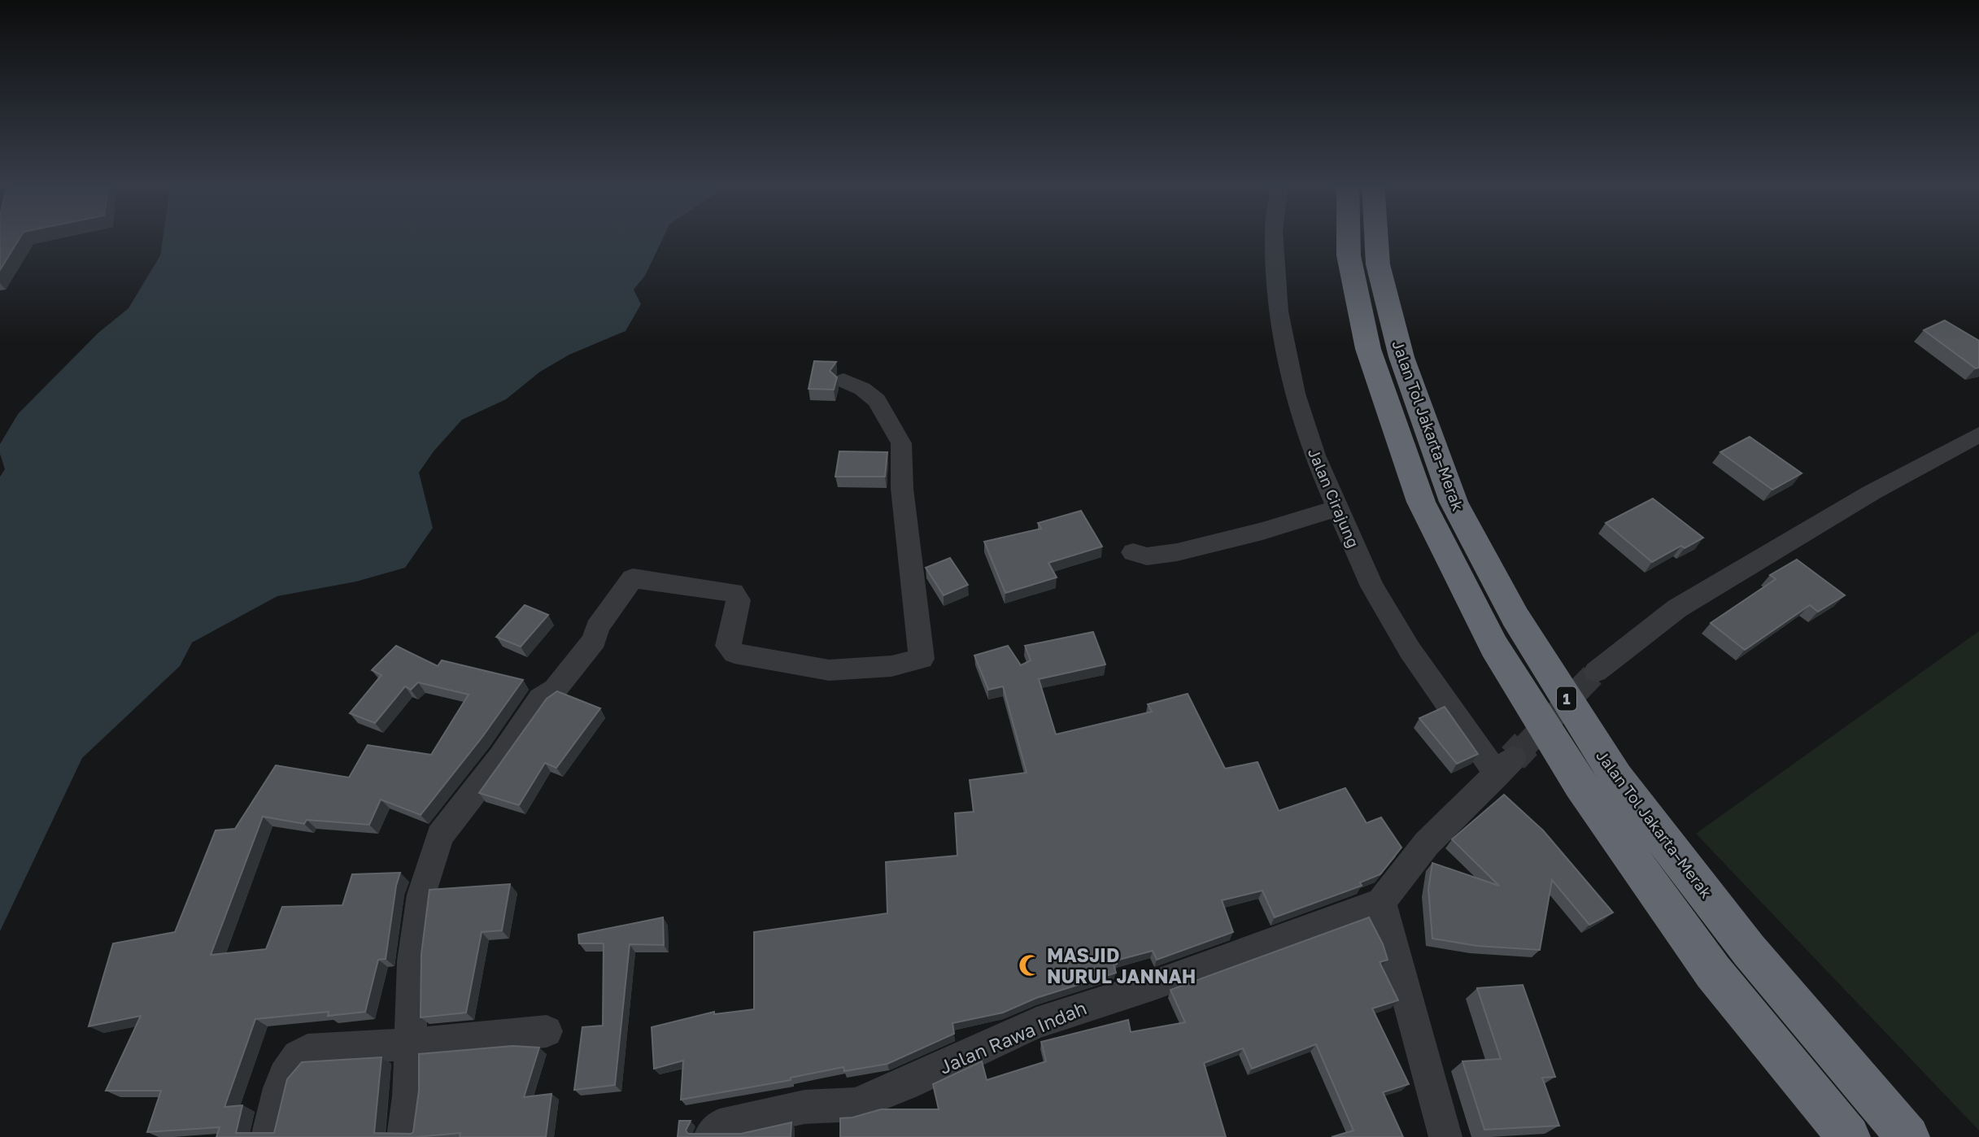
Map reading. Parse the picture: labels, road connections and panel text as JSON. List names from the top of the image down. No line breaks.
{"streets":{"highway":["Jalan Tol Jakarta–Merak","1"],"street":["Jalan Cirajung","Jalan Rawa Indah"]},"crossings":[["Jalan Cirajung","Jalan Rawa Indah"]],"places":{"mosque":["MASJID NURUL JANNAH"]}}
